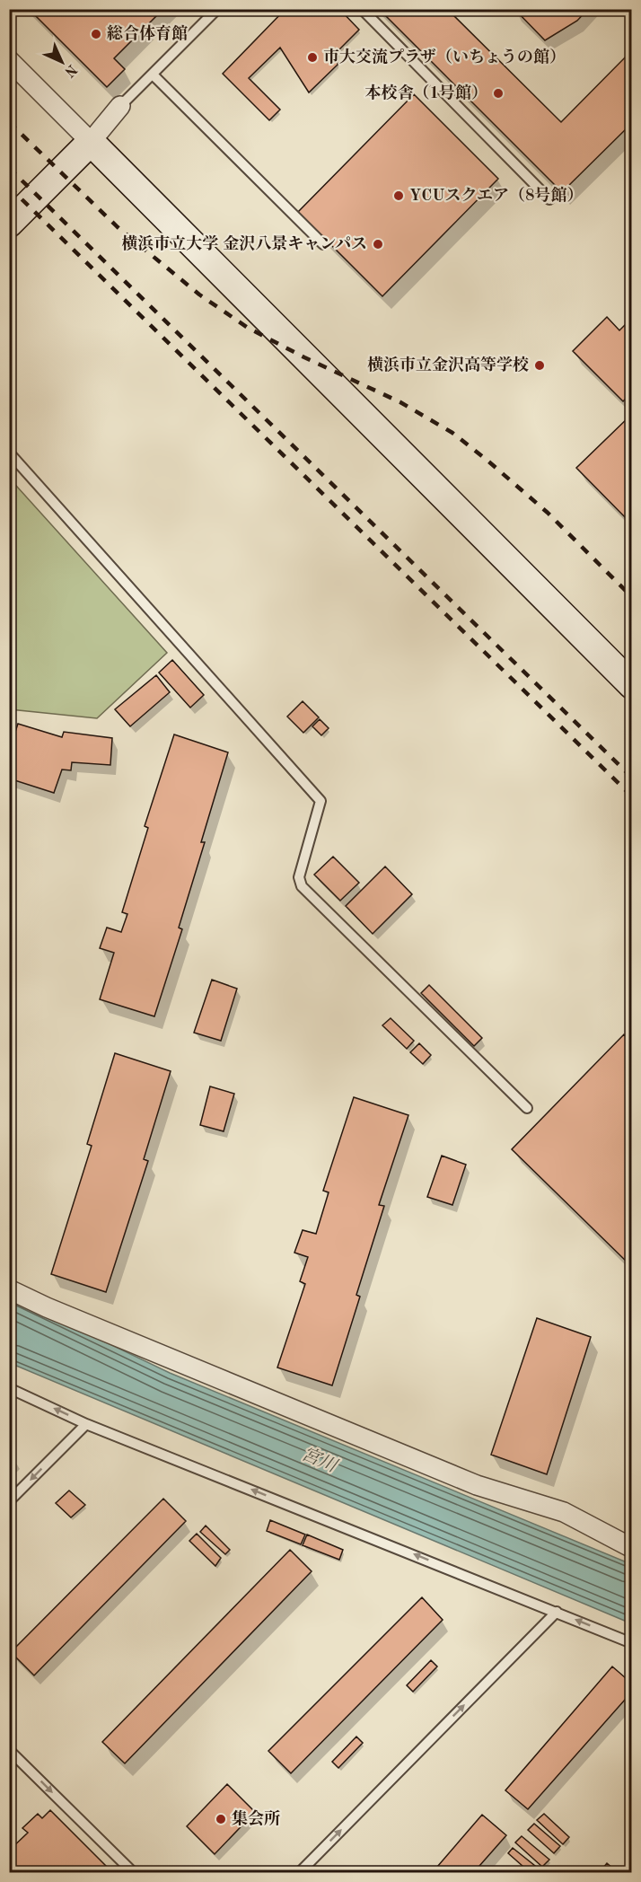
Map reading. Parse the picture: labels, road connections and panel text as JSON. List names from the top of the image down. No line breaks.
{"water":["宮川"],"places":["総合体育館","市大交流プラザ（いちょうの館）","本校舎（1号館）","YCUスクエア（8号館）","横浜市立大学 金沢八景キャンパス","横浜市立金沢高等学校","集会所"],"north":"bottom right"}
